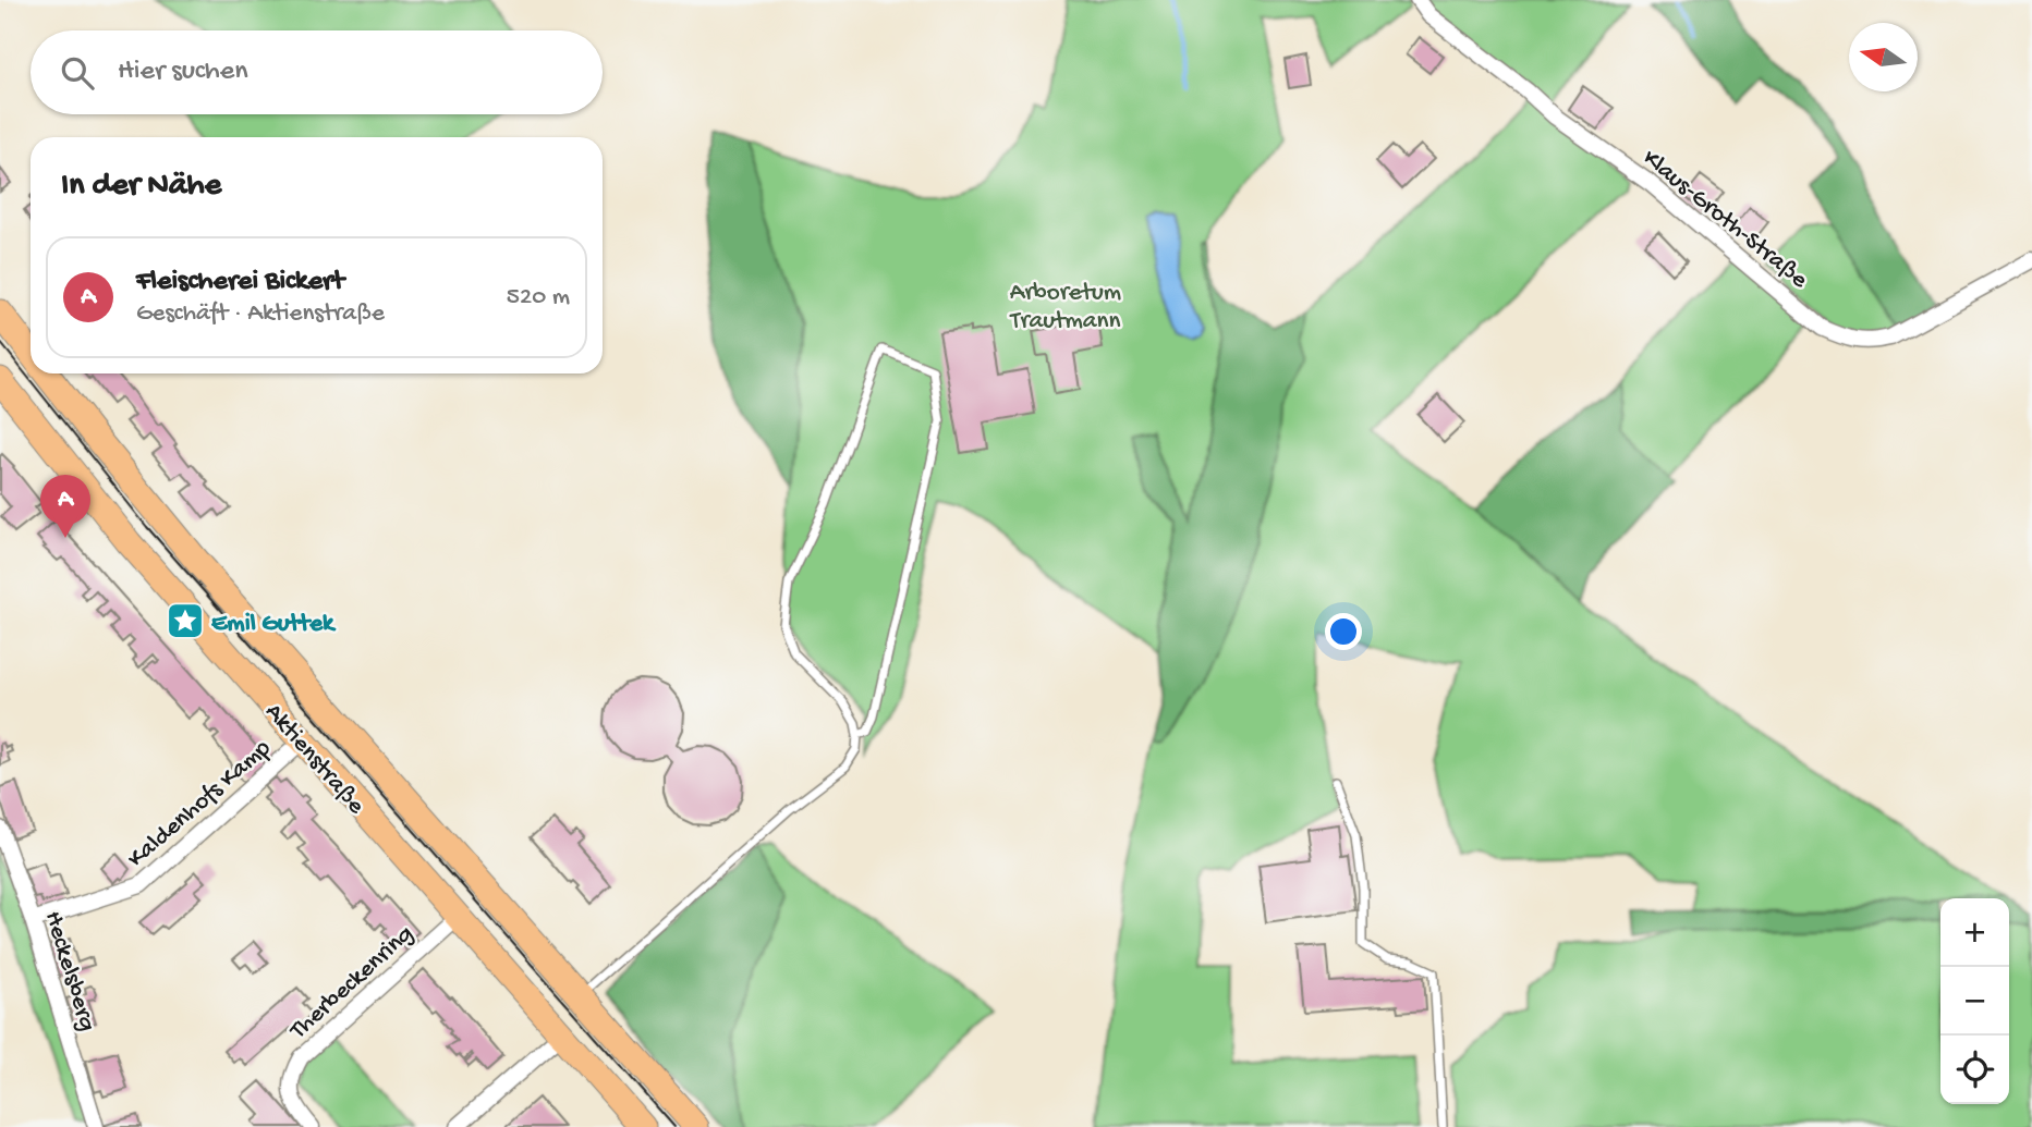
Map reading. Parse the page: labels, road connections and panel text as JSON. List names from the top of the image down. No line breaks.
{"streets":{"main road":["Aktienstraße"],"street":["Klaus-Groth-Straße","Kaldenhofs Kamp","Heckelsberg","Therbeckenring"]},"crossings":[["Aktienstraße","Kaldenhofs Kamp"],["Aktienstraße","Therbeckenring"],["Kaldenhofs Kamp","Heckelsberg"]],"parks":["Arboretum Trautmann"],"places":{"place":["Emil Guttek"]},"north":"left","page":{"search":"Hier suchen","heading":"In der Nähe","list":[{"mark":"A","name":"Fleischerei Bickert","note":"Geschäft · Aktienstraße","value":"520 m"}],"pins":"A","map_buttons":["+","−"]}}
